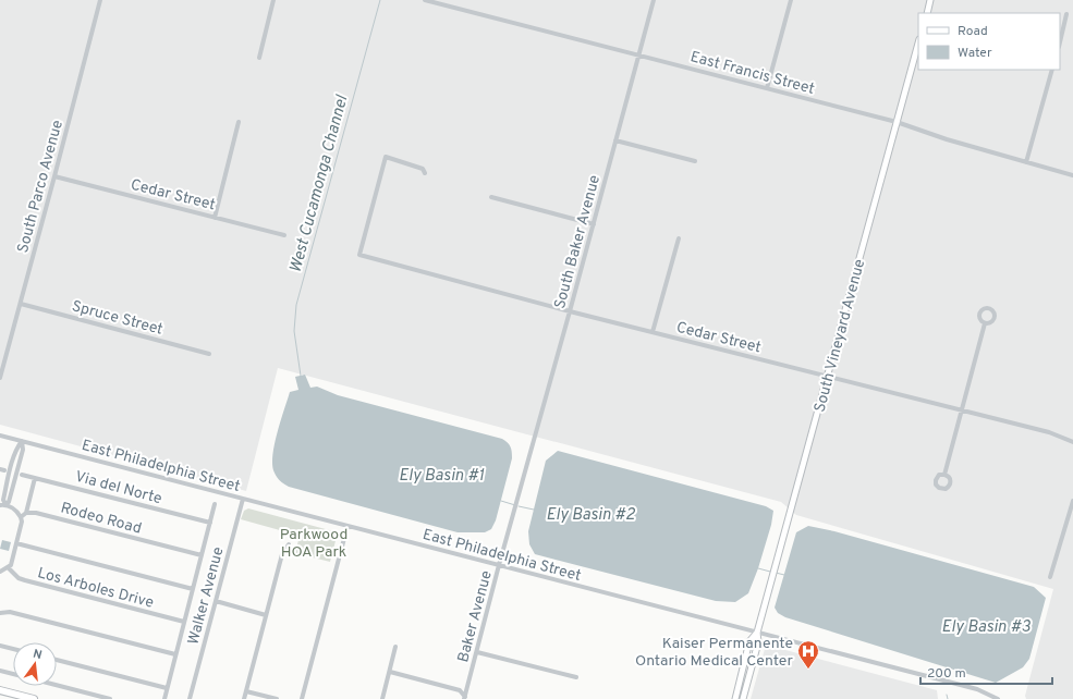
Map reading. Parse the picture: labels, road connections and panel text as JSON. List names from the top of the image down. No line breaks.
{"streets":{"main road":["South Vineyard Avenue"],"street":["East Francis Street","South Parco Avenue","Cedar Street","South Baker Avenue","Spruce Street","East Philadelphia Street","Via del Norte","Rodeo Road","Los Arboles Drive","Walker Avenue","Baker Avenue"]},"crossings":[["East Francis Street","South Baker Avenue"],["East Francis Street","South Vineyard Avenue"],["South Parco Avenue","Cedar Street"],["South Parco Avenue","Spruce Street"],["Cedar Street","South Baker Avenue"],["Cedar Street","South Vineyard Avenue"],["South Baker Avenue","Baker Avenue"],["South Vineyard Avenue","East Philadelphia Street"],["East Philadelphia Street","Walker Avenue"],["East Philadelphia Street","Baker Avenue"],["Via del Norte","Walker Avenue"],["Rodeo Road","Walker Avenue"],["Los Arboles Drive","Walker Avenue"]],"water":["West Cucamonga Channel","Ely Basin #1","Ely Basin #2","Ely Basin #3"],"parks":["Parkwood HOA Park"],"places":{"hospital":["Kaiser Permanente Ontario Medical Center"]},"legend":["Road","Water"],"scale_bar":"200 m","north":"top"}
